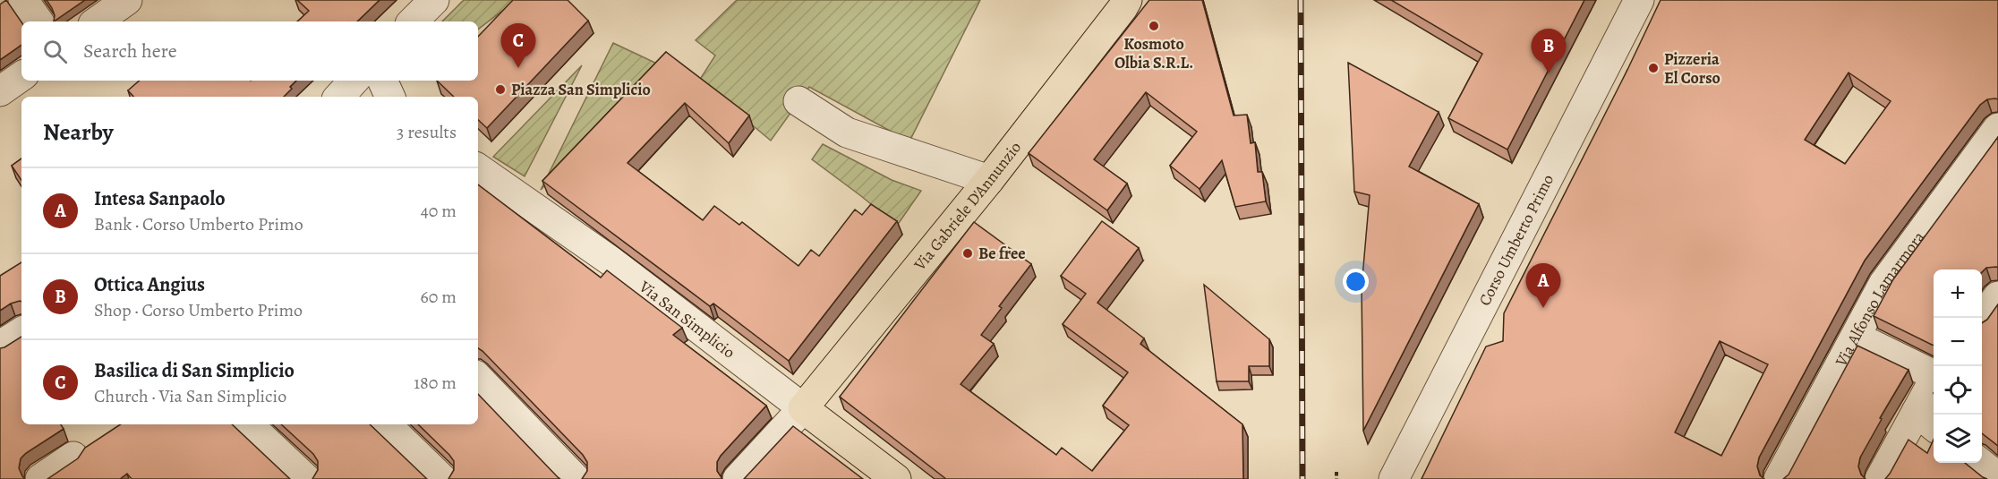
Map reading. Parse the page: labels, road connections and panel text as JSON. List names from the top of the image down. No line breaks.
{"streets":{"main road":["Via Gabriele D'Annunzio","Via San Simplicio"],"street":["Corso Umberto Primo","Via Alfonso Lamarmora"]},"crossings":[["Via Gabriele D'Annunzio","Via San Simplicio"]],"places":["Kosmoto Olbia S.R.L.","Pizzeria El Corso","Piazza San Simplicio","Be free"],"page":{"search":"Search here","pins":["C","B","A"],"heading":["Nearby","3 results"],"list":[{"mark":"A","name":"Intesa Sanpaolo","note":"Bank · Corso Umberto Primo","value":"40 m"},{"mark":"B","name":"Ottica Angius","note":"Shop · Corso Umberto Primo","value":"60 m"},{"mark":"C","name":"Basilica di San Simplicio","note":"Church · Via San Simplicio","value":"180 m"}],"map_buttons":["+","−"]}}
